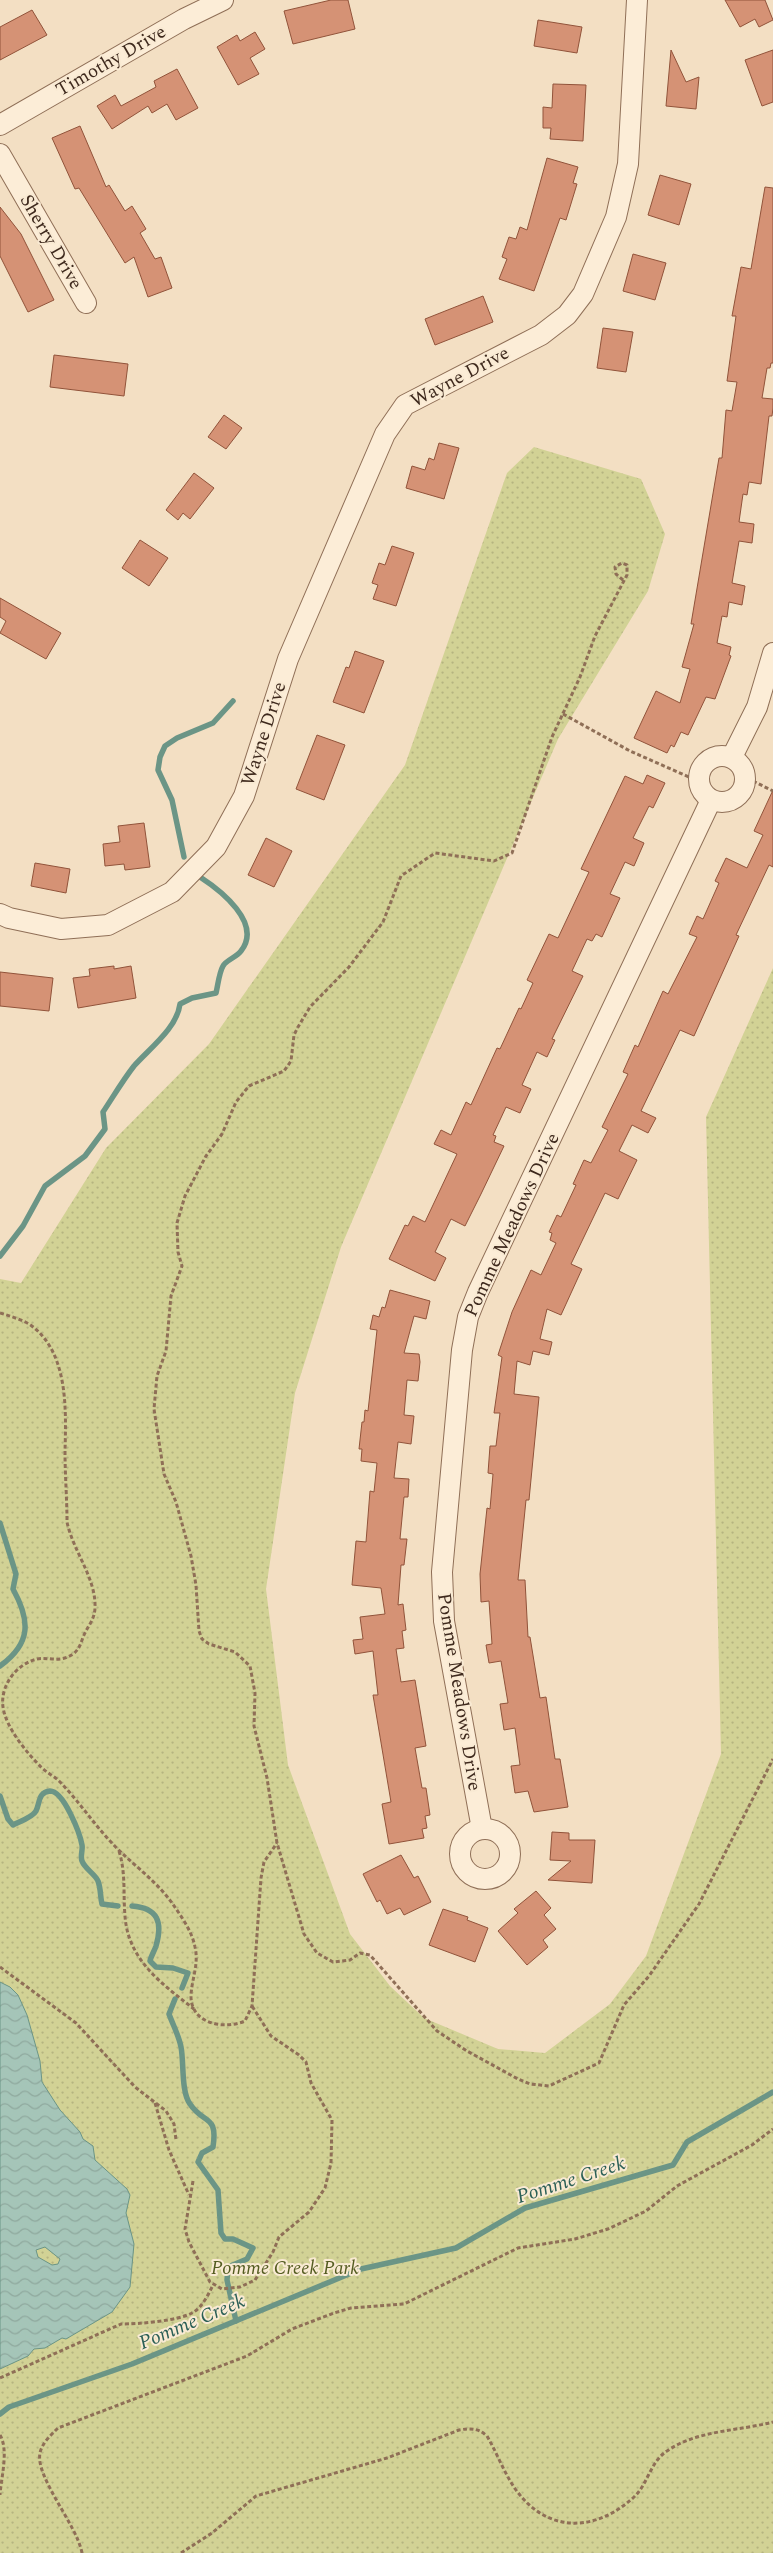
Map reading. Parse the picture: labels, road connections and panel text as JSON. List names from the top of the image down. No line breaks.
{"streets":{"street":["Timothy Drive","Sherry Drive","Wayne Drive","Pomme Meadows Drive"]},"water":["Pomme Creek"],"parks":["Pomme Creek Park"]}
